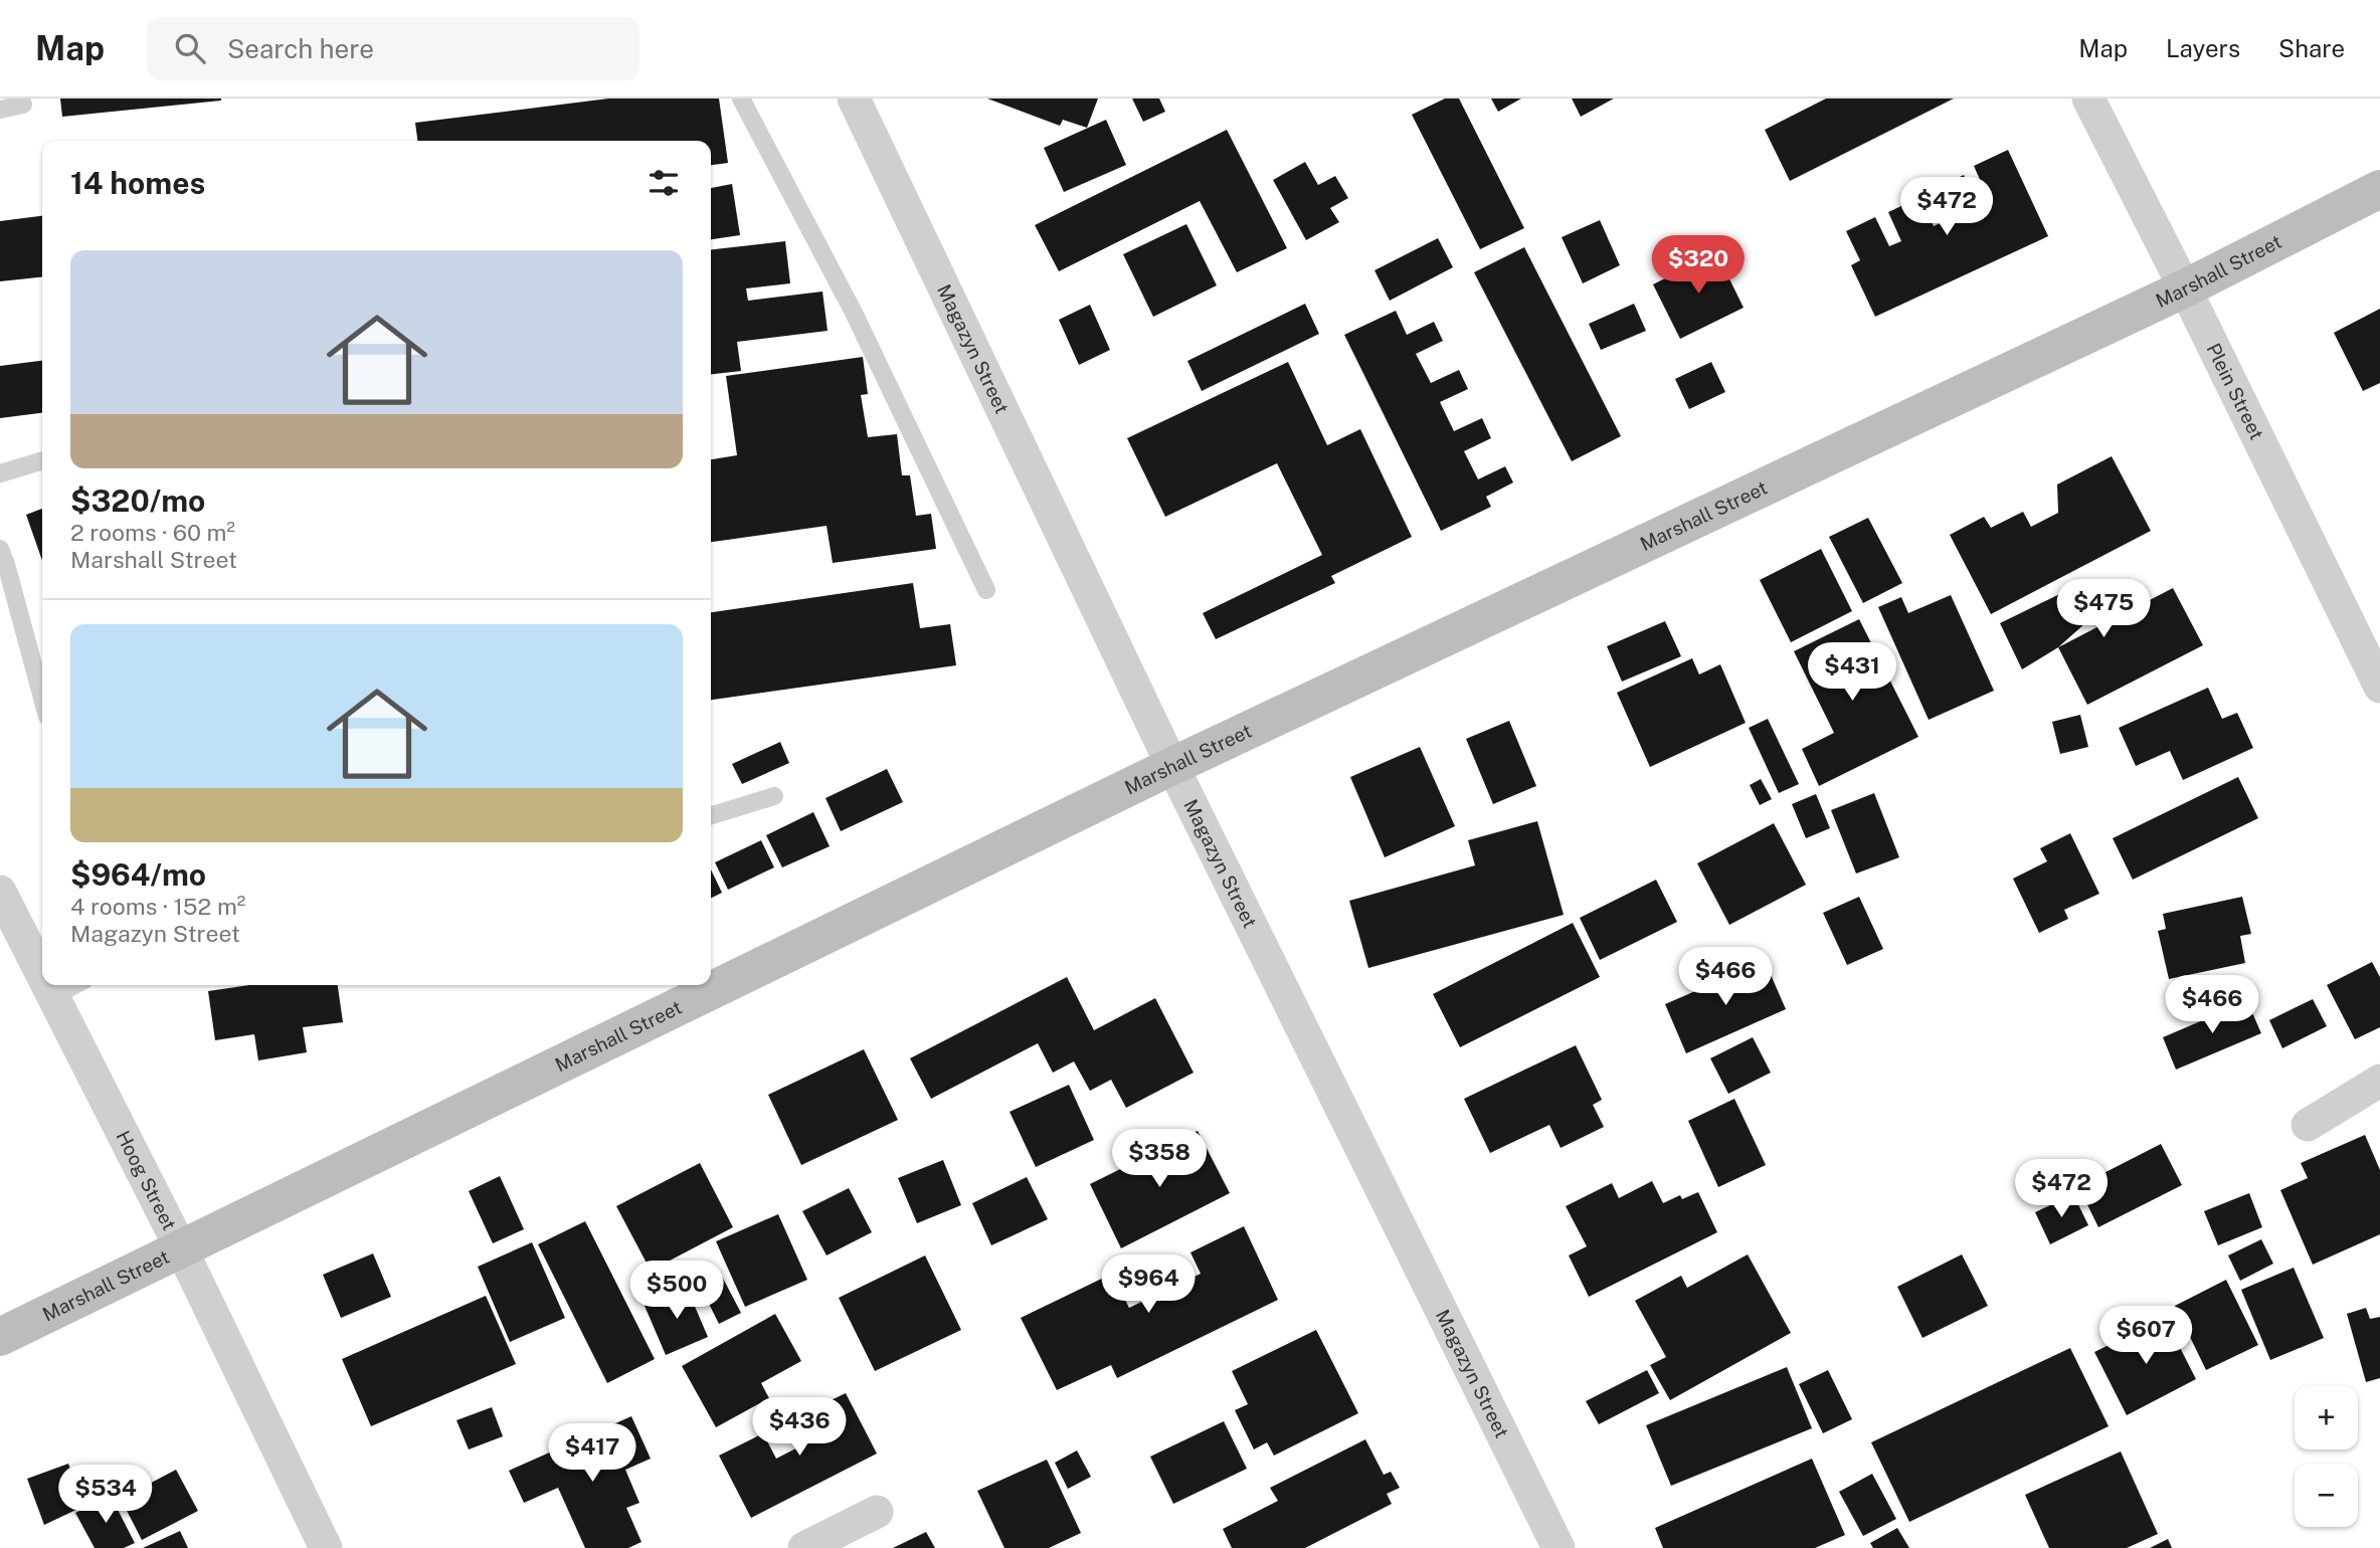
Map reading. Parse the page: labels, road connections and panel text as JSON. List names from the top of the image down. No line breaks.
{"streets":{"street":["Marshall Street","Magazyn Street","Plein Street","Hoog Street"]},"crossings":[["Marshall Street","Magazyn Street"],["Marshall Street","Plein Street"],["Marshall Street","Hoog Street"]],"page":{"header":"Map","search":"Search here","nav":["Map","Layers","Share"],"heading":"14 homes","price":["$472","$320","$475","$431","$466","$466","$358","$472","$964","$500","$607","$436","$417","$534"],"list":[{"name":"$320/mo","note":"2 rooms · 60 m² · Marshall Street"},{"name":"$964/mo","note":"4 rooms · 152 m² · Magazyn Street"}],"map_buttons":["+","−"]}}
